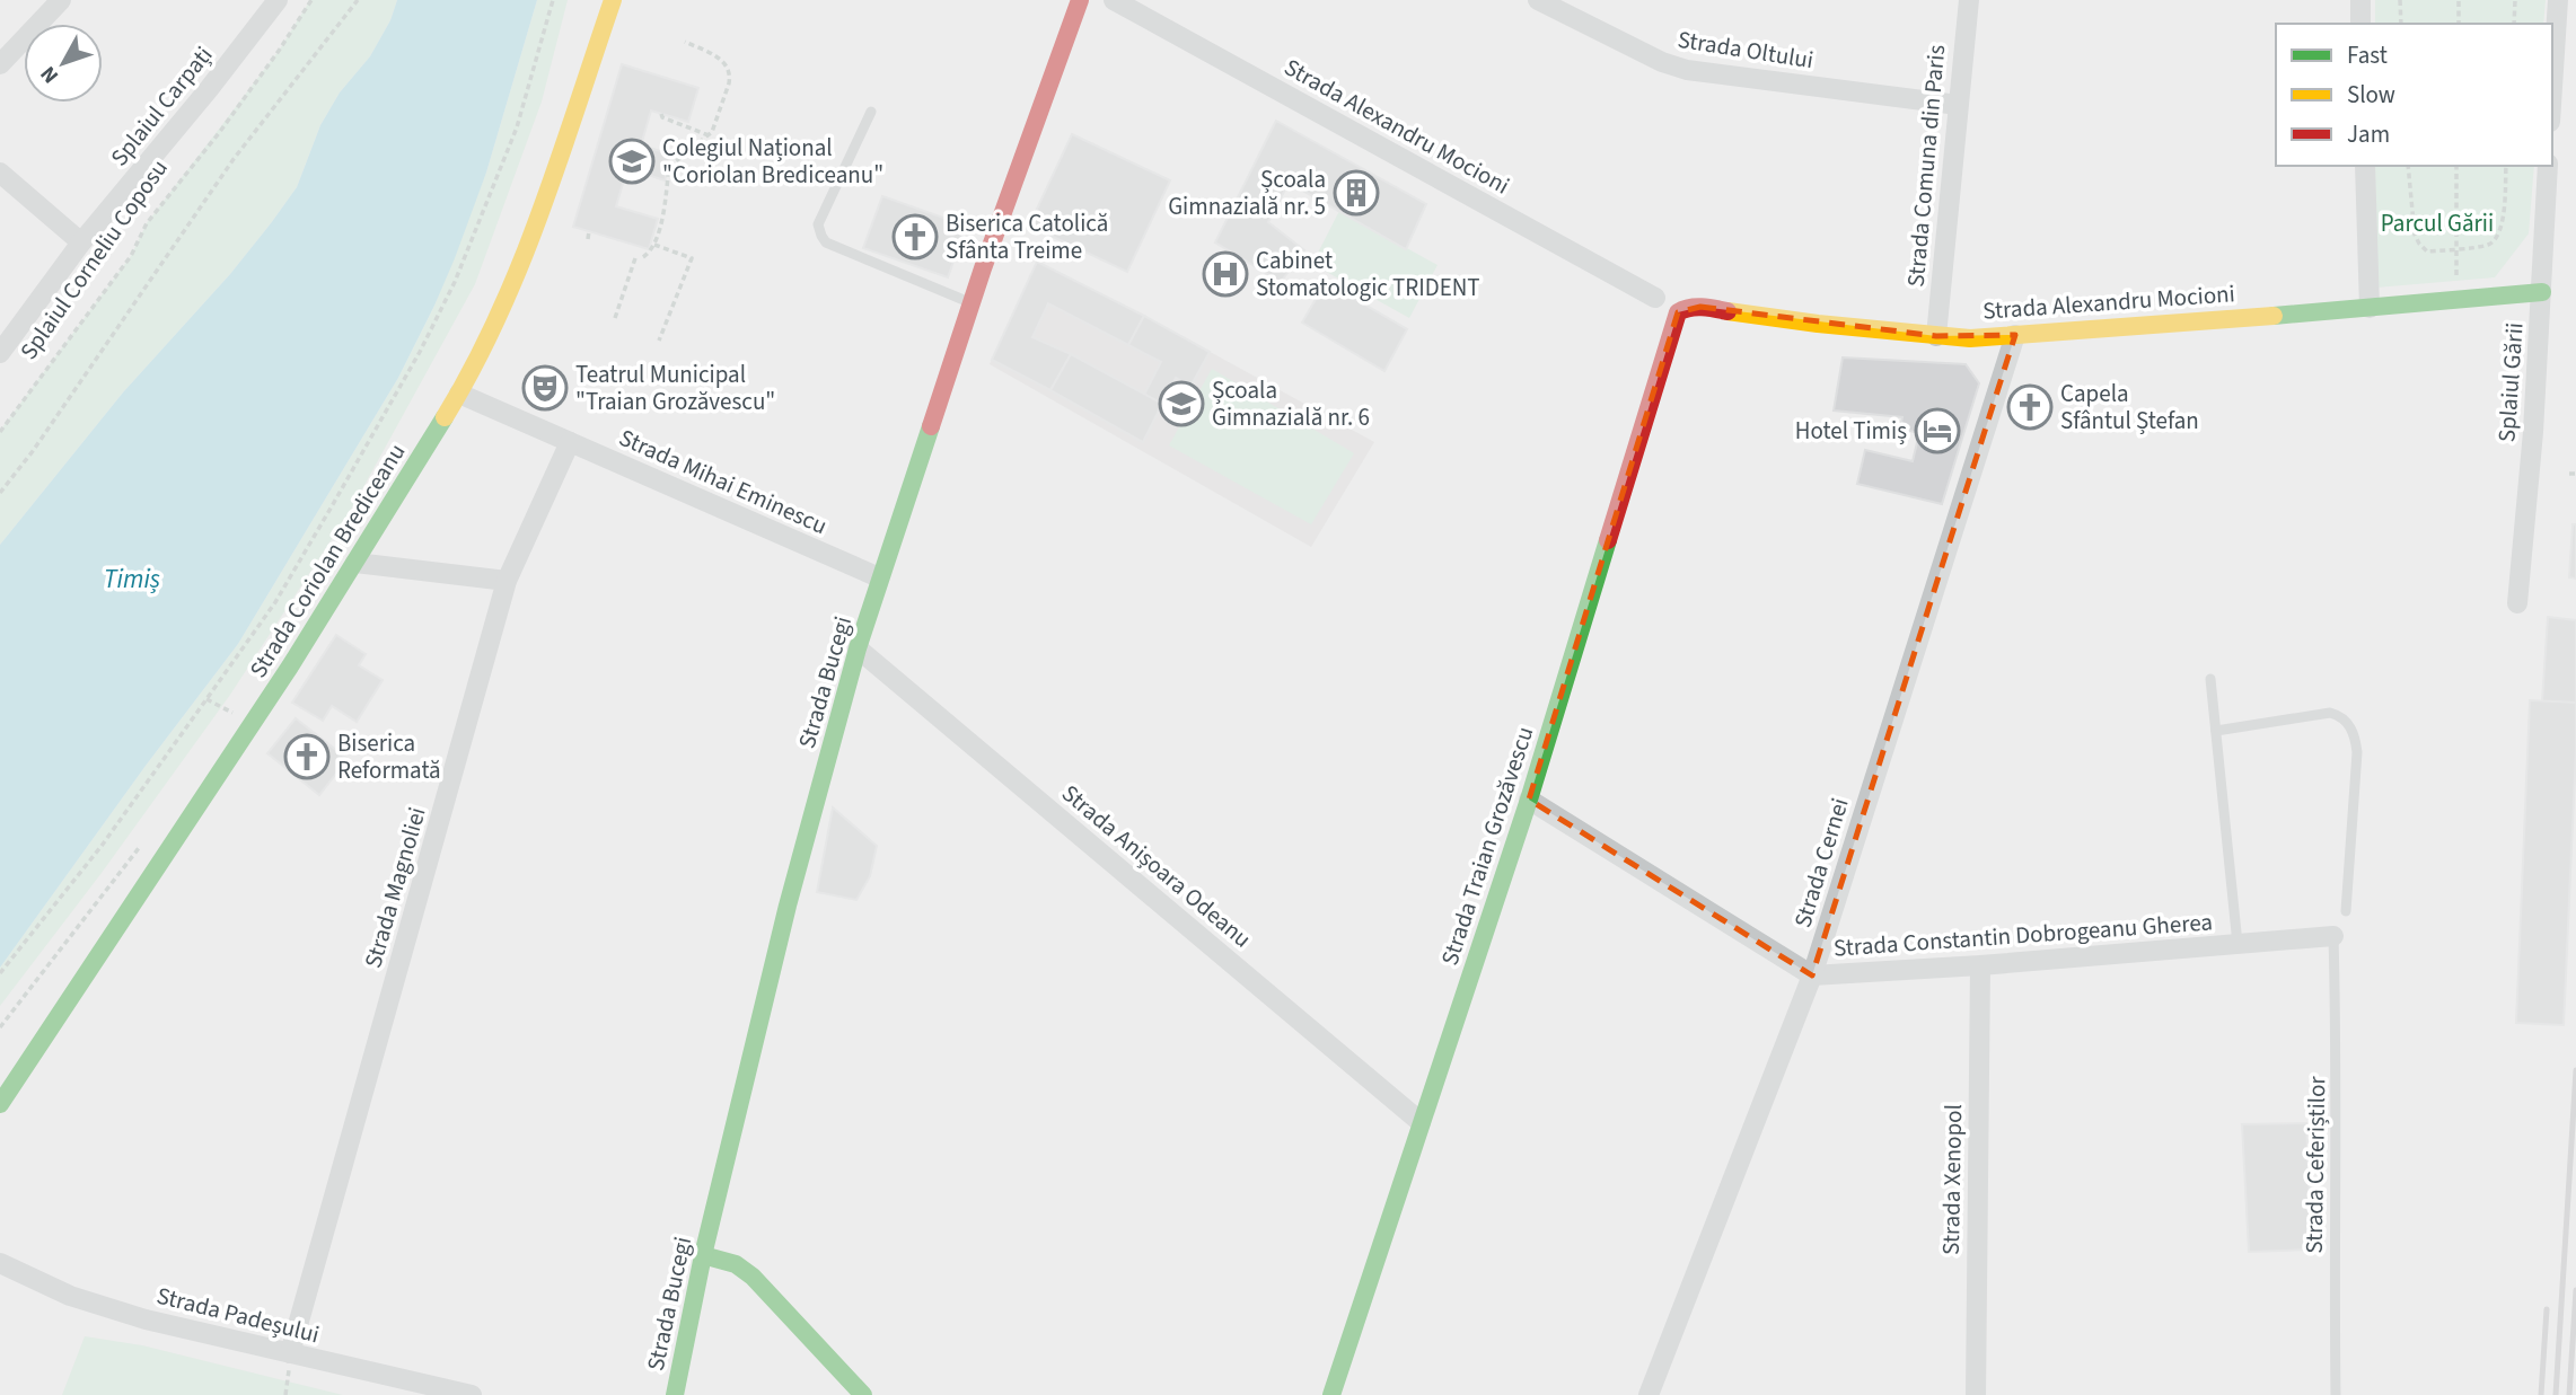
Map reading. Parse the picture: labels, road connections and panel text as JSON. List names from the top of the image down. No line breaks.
{"streets":{"street":["Strada Oltului","Splaiul Carpați","Strada Alexandru Mocioni","Strada Comuna din Paris","Splaiul Corneliu Coposu","Splaiul Gării","Strada Mihai Eminescu","Strada Coriolan Brediceanu","Strada Bucegi","Strada Traian Grozăvescu","Strada Cernei","Strada Anișoara Odeanu","Strada Magnoliei","Strada Constantin Dobrogeanu Gherea","Strada Xenopol","Strada Padeșului"],"lane":["Strada Ceferiștilor"]},"crossings":[["Strada Oltului","Strada Comuna din Paris"],["Splaiul Carpați","Splaiul Corneliu Coposu"],["Strada Alexandru Mocioni","Strada Comuna din Paris"],["Strada Alexandru Mocioni","Splaiul Gării"],["Strada Alexandru Mocioni","Strada Traian Grozăvescu"],["Strada Alexandru Mocioni","Strada Cernei"],["Strada Mihai Eminescu","Strada Coriolan Brediceanu"],["Strada Mihai Eminescu","Strada Bucegi"],["Strada Mihai Eminescu","Strada Magnoliei"],["Strada Bucegi","Strada Anișoara Odeanu"],["Strada Traian Grozăvescu","Strada Anișoara Odeanu"],["Strada Traian Grozăvescu","Strada Constantin Dobrogeanu Gherea"],["Strada Cernei","Strada Constantin Dobrogeanu Gherea"],["Strada Magnoliei","Strada Padeșului"],["Strada Constantin Dobrogeanu Gherea","Strada Ceferiștilor"],["Strada Constantin Dobrogeanu Gherea","Strada Xenopol"]],"water":["Timiș"],"parks":["Parcul Gării"],"places":{"school or university":["Colegiul Național \"Coriolan Brediceanu\"","Școala Gimnazială nr. 6"],"building":["Școala Gimnazială nr. 5"],"church":["Biserica Catolică Sfânta Treime","Capela Sfântul Ștefan","Biserica Reformată"],"hospital":["Cabinet Stomatologic TRIDENT"],"theatre":["Teatrul Municipal \"Traian Grozăvescu\""],"hotel":["Hotel Timiș"]},"legend":["Fast","Slow","Jam"],"north":"bottom left"}
